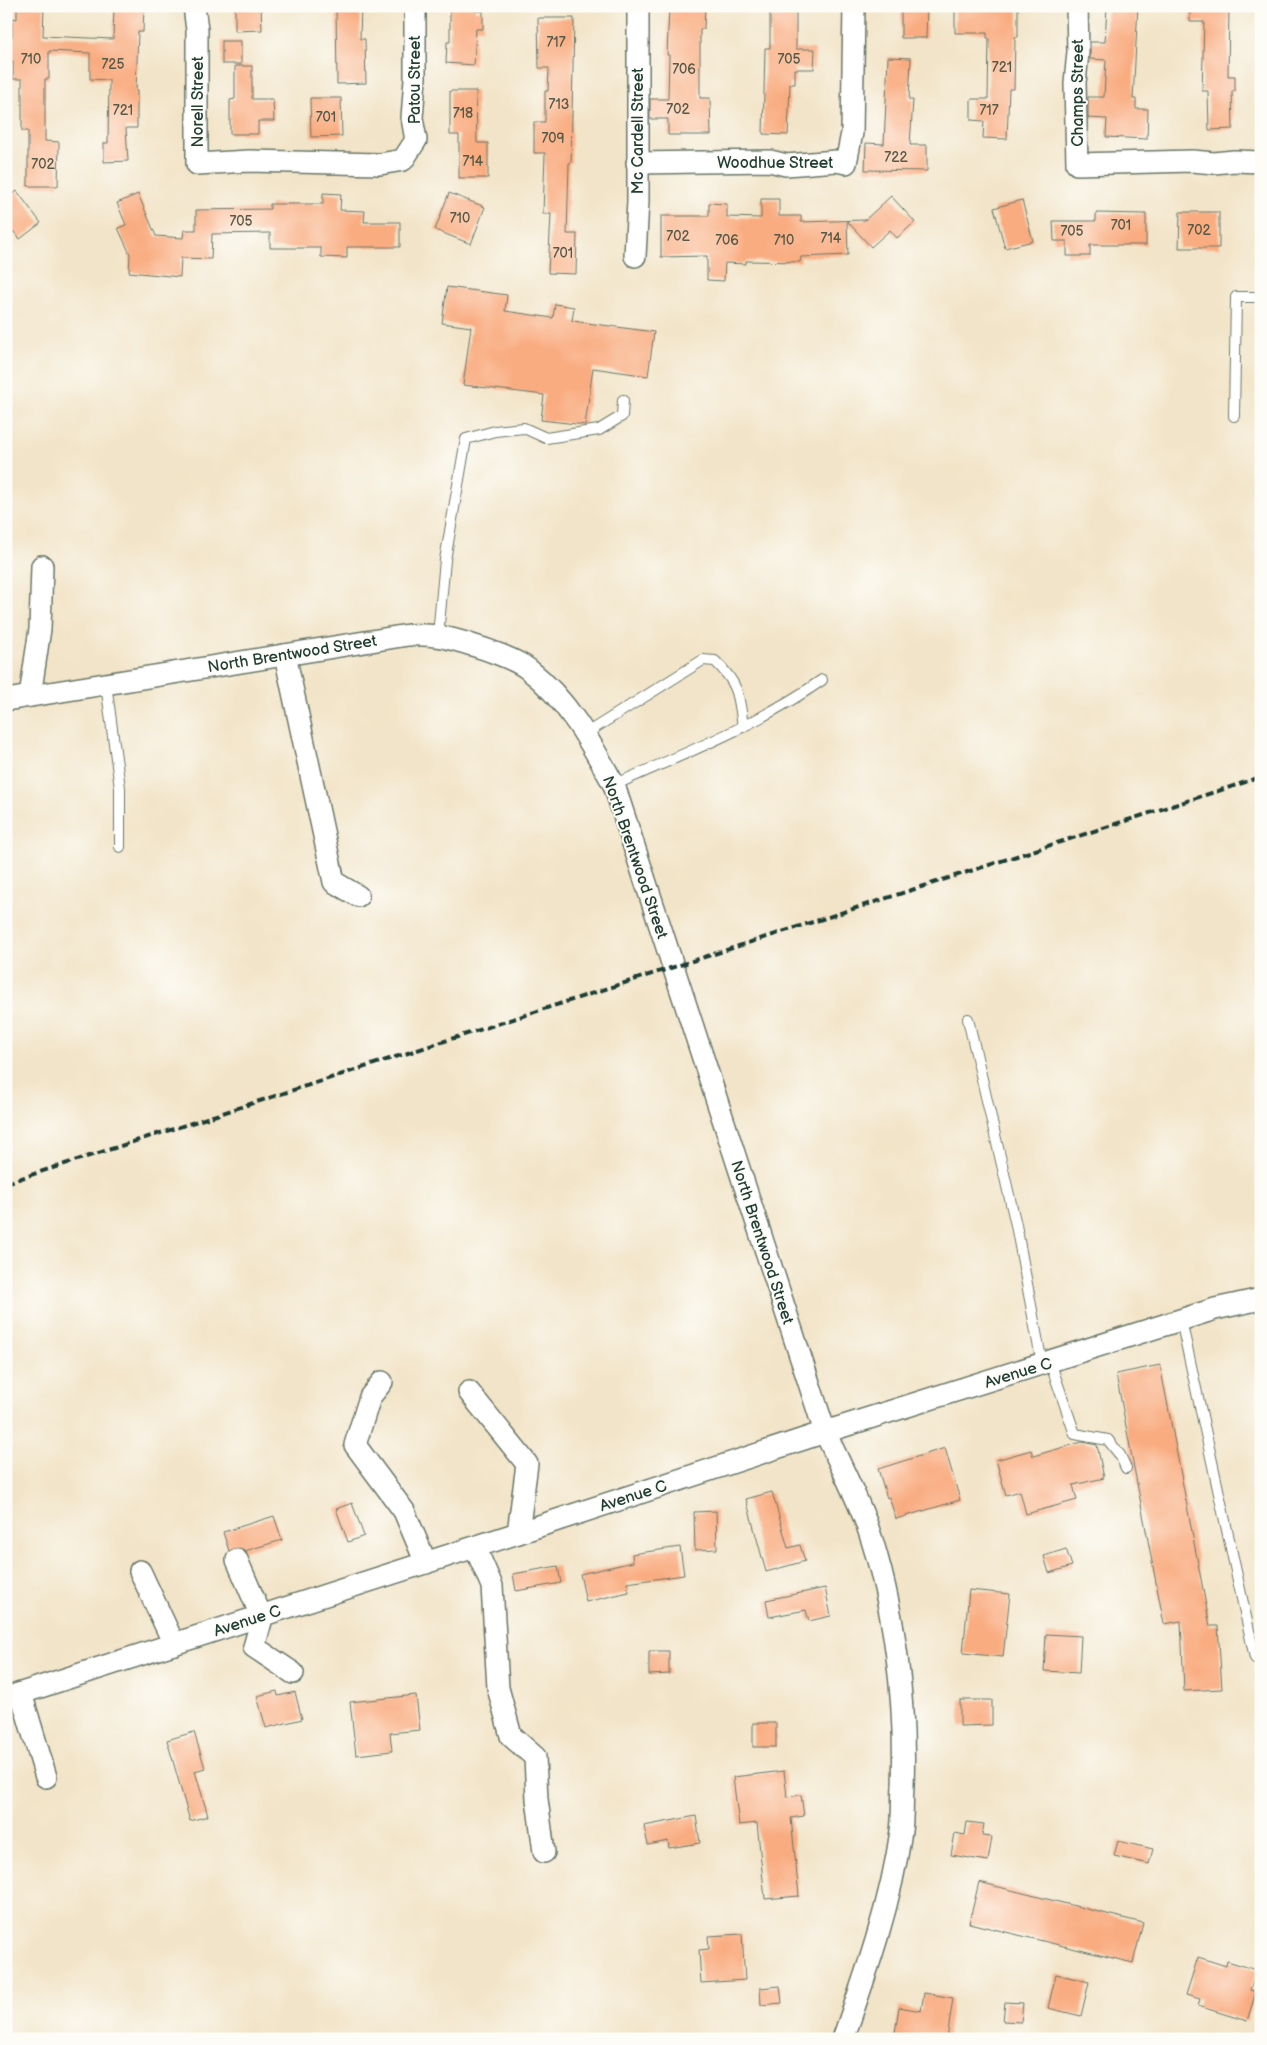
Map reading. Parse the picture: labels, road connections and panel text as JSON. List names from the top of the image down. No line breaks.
{"streets":{"street":["Patou Street","Champs Street","Norell Street","Mc Cardell Street","Woodhue Street","North Brentwood Street","Avenue C"]},"crossings":[["Patou Street","Norell Street"],["Mc Cardell Street","Woodhue Street"],["North Brentwood Street","Avenue C"]],"house_numbers":["717","710","705","725","721","706","713","702","721","717","718","701","709","722","714","702","710","705","701","702","705","702","714","706","710","701"]}
